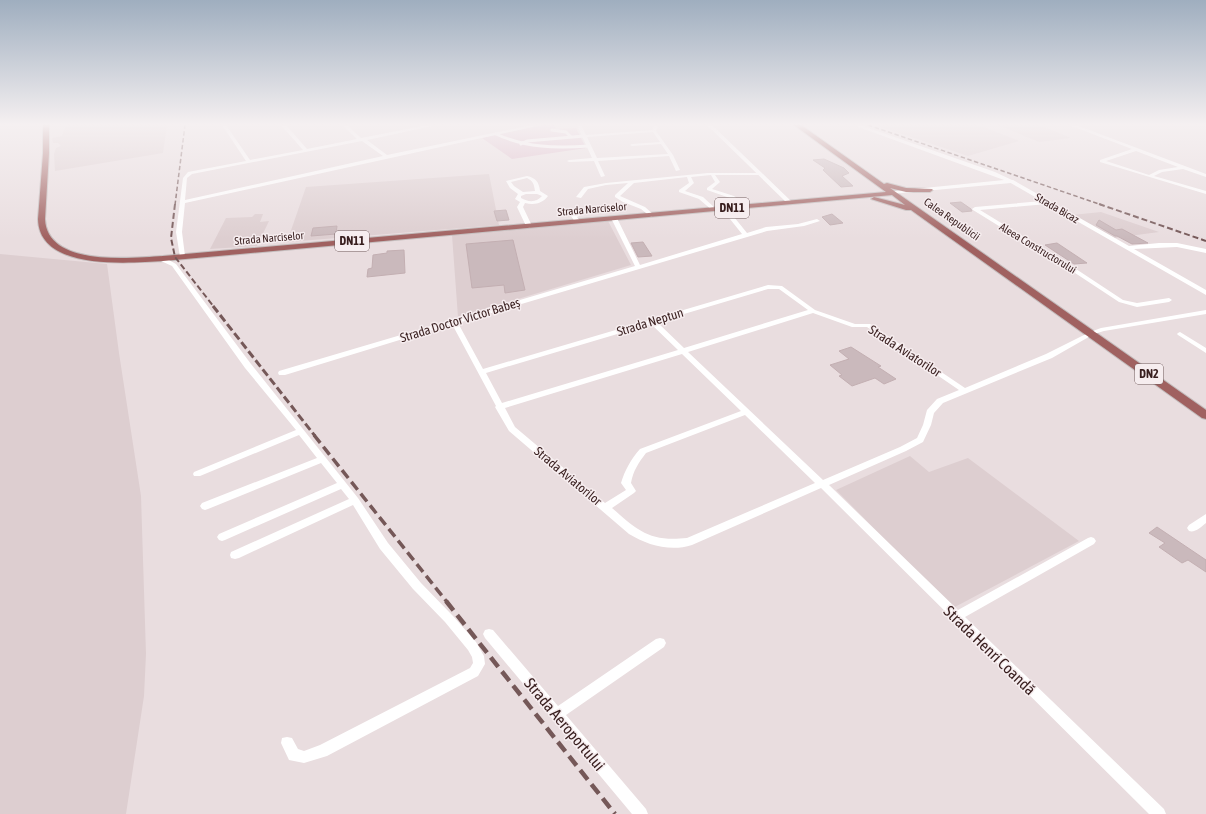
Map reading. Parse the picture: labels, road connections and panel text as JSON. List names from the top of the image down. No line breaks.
{"streets":{"main road":["DN11","Strada Narciselor","Calea Republicii","DN2"],"street":["Strada Bicaz","Aleea Constructorului","Strada Doctor Victor Babeș","Strada Neptun","Strada Aviatorilor","Strada Henri Coandă","Strada Aeroportului"]},"crossings":[["DN11","Strada Narciselor"],["DN11","Calea Republicii"],["Strada Bicaz","Strada Narciselor"],["Strada Bicaz","Aleea Constructorului"],["Strada Narciselor","Calea Republicii"],["Calea Republicii","Strada Aviatorilor"],["Strada Neptun","Strada Aviatorilor"],["Strada Aviatorilor","Strada Henri Coandă"]]}
